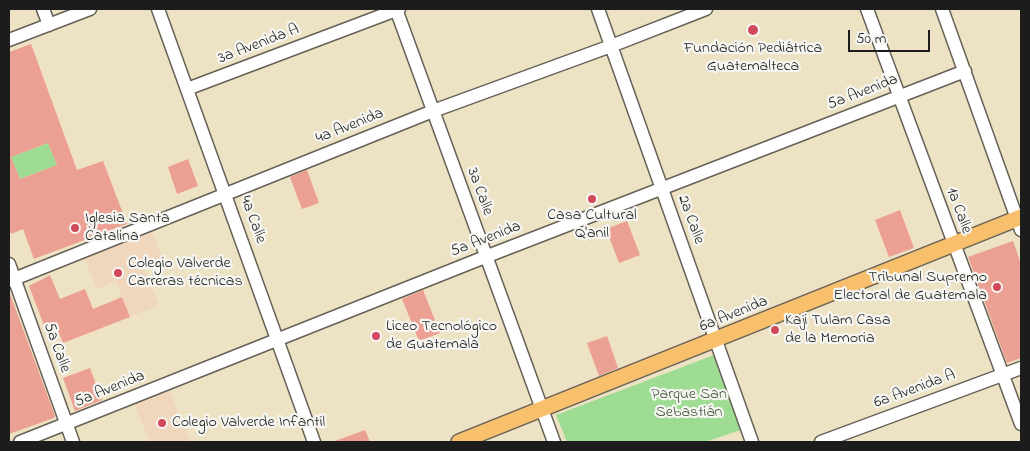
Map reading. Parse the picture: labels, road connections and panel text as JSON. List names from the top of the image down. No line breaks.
{"streets":{"main road":["6a Avenida"],"street":["3a Avenida A","5a Avenida","4a Avenida","3a Calle","1a Calle","4a Calle","2a Calle","5a Calle","6a Avenida A"]},"crossings":[["3a Avenida A","3a Calle"],["3a Avenida A","4a Calle"],["5a Avenida","3a Calle"],["5a Avenida","1a Calle"],["5a Avenida","4a Calle"],["5a Avenida","2a Calle"],["5a Avenida","5a Calle"],["4a Avenida","3a Calle"],["4a Avenida","4a Calle"],["4a Avenida","2a Calle"],["4a Avenida","5a Calle"],["3a Calle","6a Avenida"],["1a Calle","6a Avenida"],["1a Calle","6a Avenida A"],["2a Calle","6a Avenida"]],"parks":["Parque San Sebastián"],"places":["Fundación Pediátrica Guatemalteca","Casa Cultural Q'anil","Iglesia Santa Catalina","Colegio Valverde Carreras técnicas","Tribunal Supremo Electoral de Guatemala","Kaji Tulam Casa de la Memoria","Liceo Tecnológico de Guatemala","Colegio Valverde Infantil"],"scale_bar":"50 m"}
